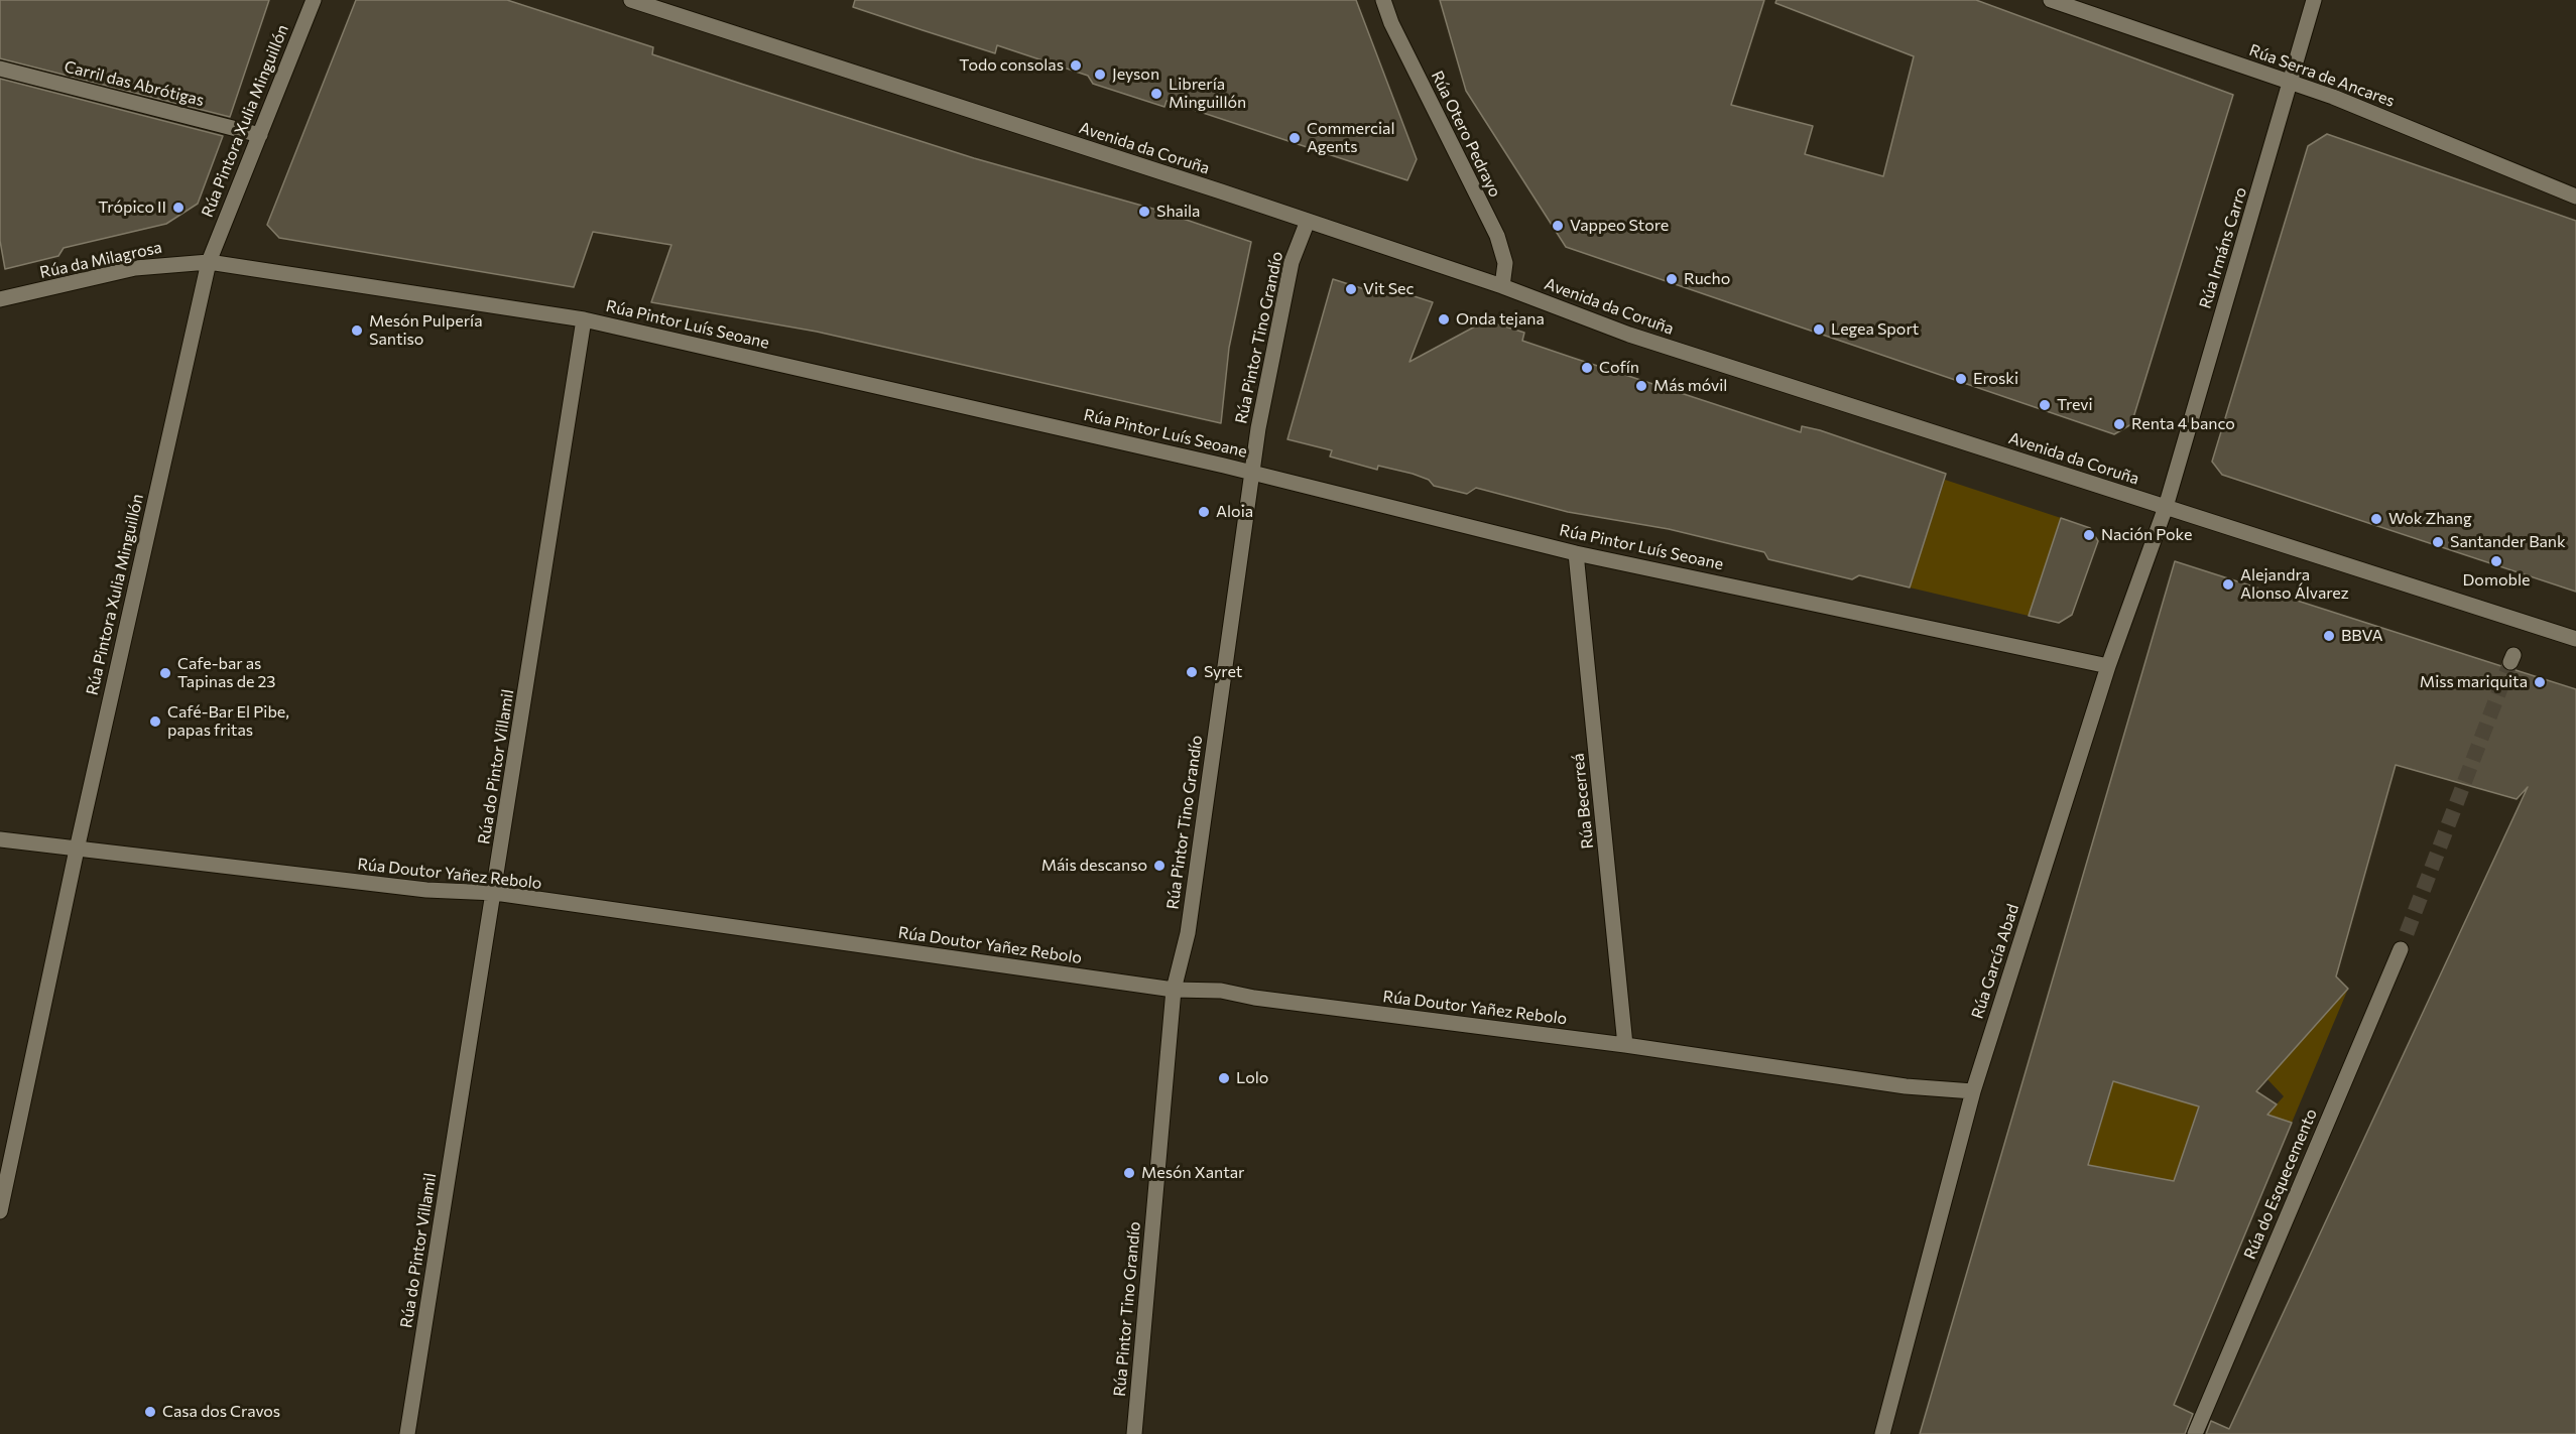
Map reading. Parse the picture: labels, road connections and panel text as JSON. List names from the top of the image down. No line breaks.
{"streets":{"street":["Rúa Serra de Ancares","Carril das Abrótigas","Rúa Pintora Xulia Minguillón","Rúa Otero Pedrayo","Avenida da Coruña","Rúa Irmáns Carro","Rúa da Milagrosa","Rúa Pintor Luís Seoane","Rúa Pintor Tino Grandío","Rúa do Pintor Villamil","Rúa Becerreá","Rúa Doutor Yañez Rebolo","Rúa García Abad","Rúa do Esquecemento"]},"crossings":[["Rúa Serra de Ancares","Rúa Irmáns Carro"],["Carril das Abrótigas","Rúa Pintora Xulia Minguillón"],["Rúa Pintora Xulia Minguillón","Rúa da Milagrosa"],["Rúa Pintora Xulia Minguillón","Rúa Pintor Luís Seoane"],["Rúa Pintora Xulia Minguillón","Rúa Doutor Yañez Rebolo"],["Rúa Otero Pedrayo","Avenida da Coruña"],["Avenida da Coruña","Rúa Irmáns Carro"],["Avenida da Coruña","Rúa Pintor Tino Grandío"],["Avenida da Coruña","Rúa García Abad"],["Rúa Irmáns Carro","Rúa García Abad"],["Rúa da Milagrosa","Rúa Pintor Luís Seoane"],["Rúa Pintor Luís Seoane","Rúa Pintor Tino Grandío"],["Rúa Pintor Luís Seoane","Rúa do Pintor Villamil"],["Rúa Pintor Luís Seoane","Rúa Becerreá"],["Rúa Pintor Luís Seoane","Rúa García Abad"],["Rúa Pintor Tino Grandío","Rúa Doutor Yañez Rebolo"],["Rúa do Pintor Villamil","Rúa Doutor Yañez Rebolo"],["Rúa Becerreá","Rúa Doutor Yañez Rebolo"],["Rúa Doutor Yañez Rebolo","Rúa García Abad"]],"places":["Todo consolas","Jeyson","Librería Minguillón","Commercial Agents","Trópico II","Shaila","Vappeo Store","Rucho","Vit Sec","Onda tejana","Legea Sport","Mesón Pulpería Santiso","Cofín","Eroski","Más móvil","Trevi","Renta 4 banco","Aloia","Wok Zhang","Nación Poke","Santander Bank","Domoble","Alejandra Alonso Álvarez","BBVA","Syret","Cafe-bar as Tapinas de 23","Miss mariquita","Café-Bar El Pibe, papas fritas","Máis descanso","Lolo","Mesón Xantar","Casa dos Cravos"]}
